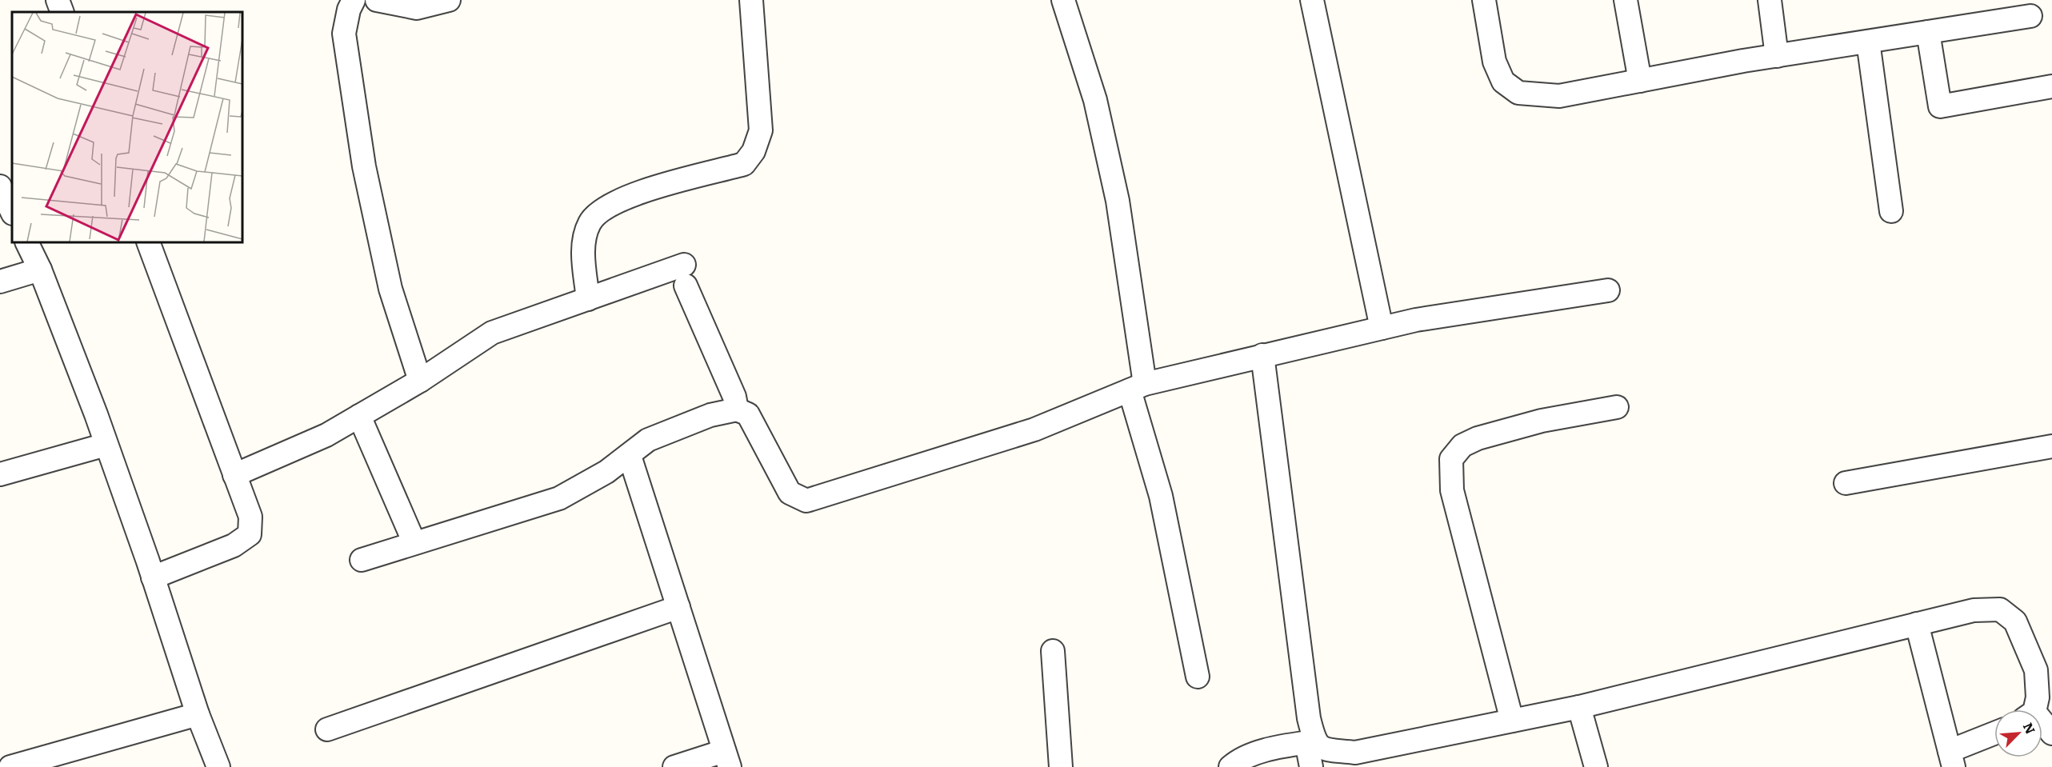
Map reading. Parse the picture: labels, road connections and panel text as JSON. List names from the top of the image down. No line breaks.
{"north":"top right"}
